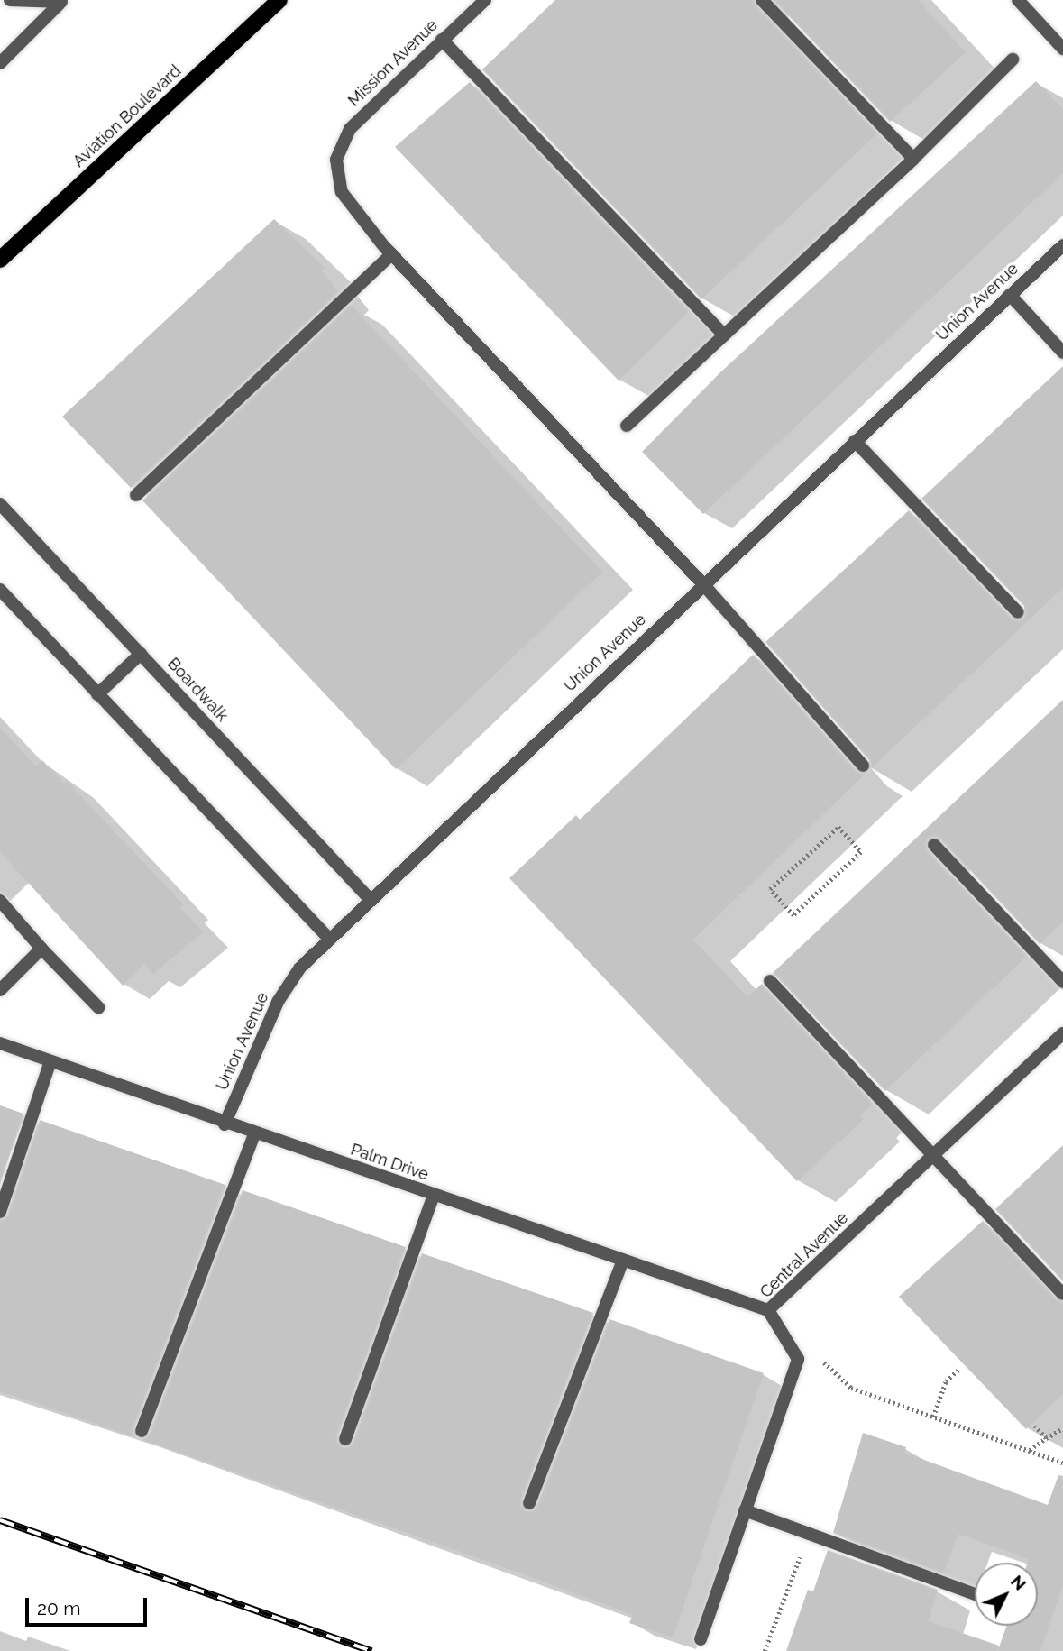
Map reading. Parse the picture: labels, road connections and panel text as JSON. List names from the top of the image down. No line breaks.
{"streets":{"main road":["Aviation Boulevard"],"street":["Mission Avenue","Union Avenue","Boardwalk","Palm Drive","Central Avenue"]},"crossings":[["Union Avenue","Boardwalk"],["Union Avenue","Palm Drive"],["Palm Drive","Central Avenue"]],"scale_bar":"20 m","north":"top right"}
